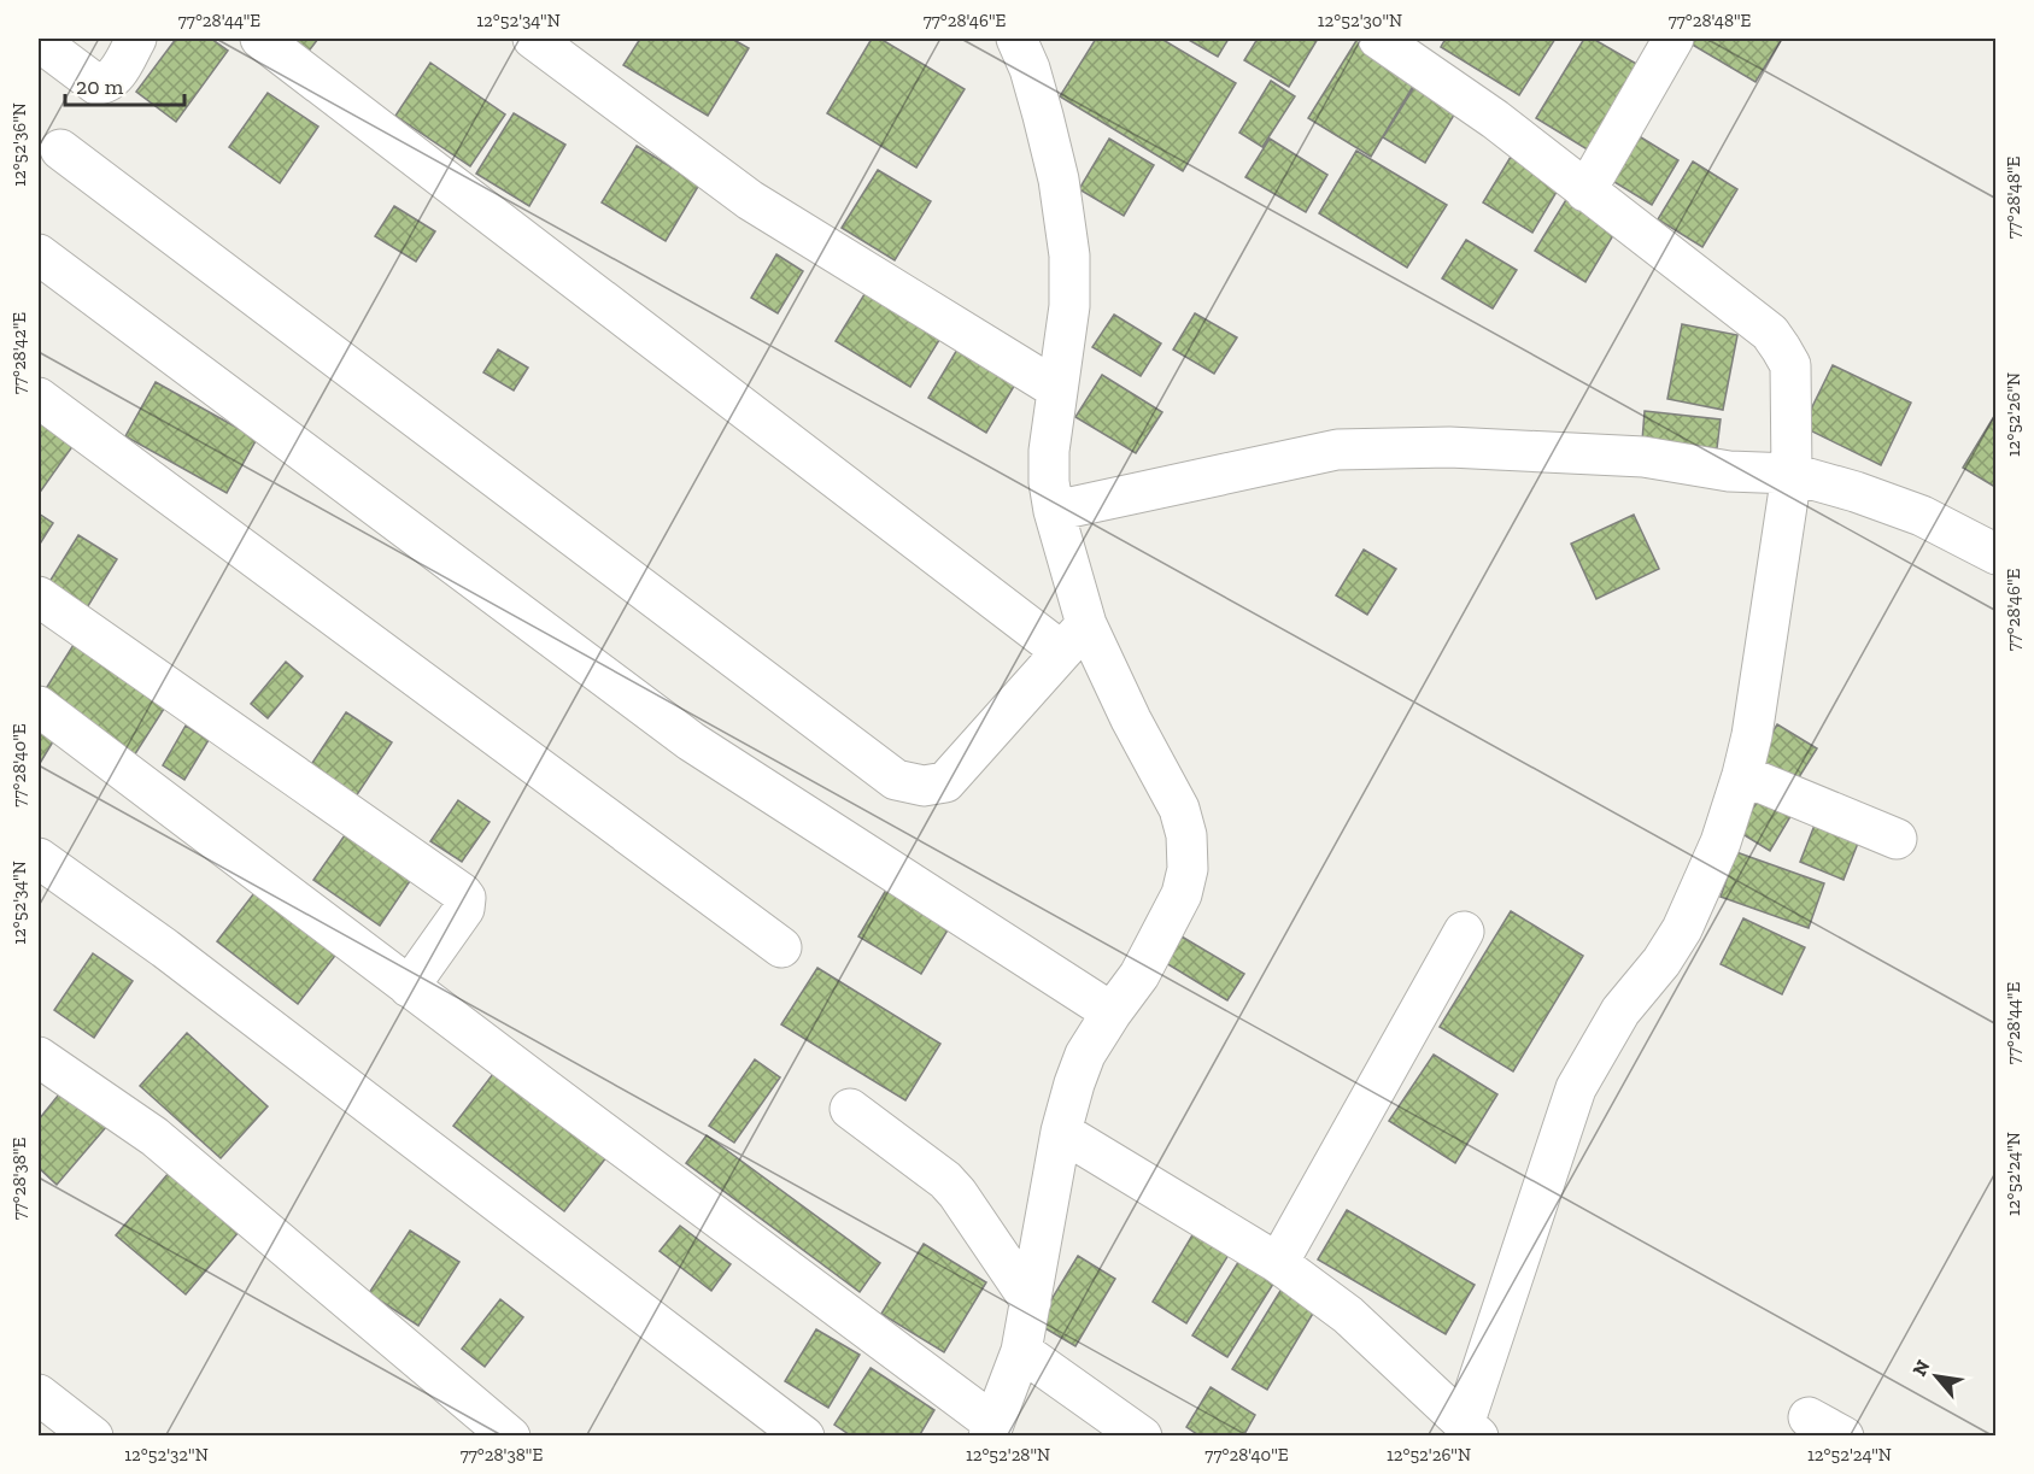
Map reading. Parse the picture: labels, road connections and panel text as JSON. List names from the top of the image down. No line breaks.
{"scale_bar":"20 m","north":"top left","coordinates":["77°28'44\"E","12°52'34\"N","77°28'46\"E","12°52'30\"N","77°28'48\"E","12°52'36\"N","77°28'42\"E","12°52'26\"N","77°28'40\"E","12°52'24\"N","77°28'38\"E","12°52'32\"N","12°52'28\"N"]}
